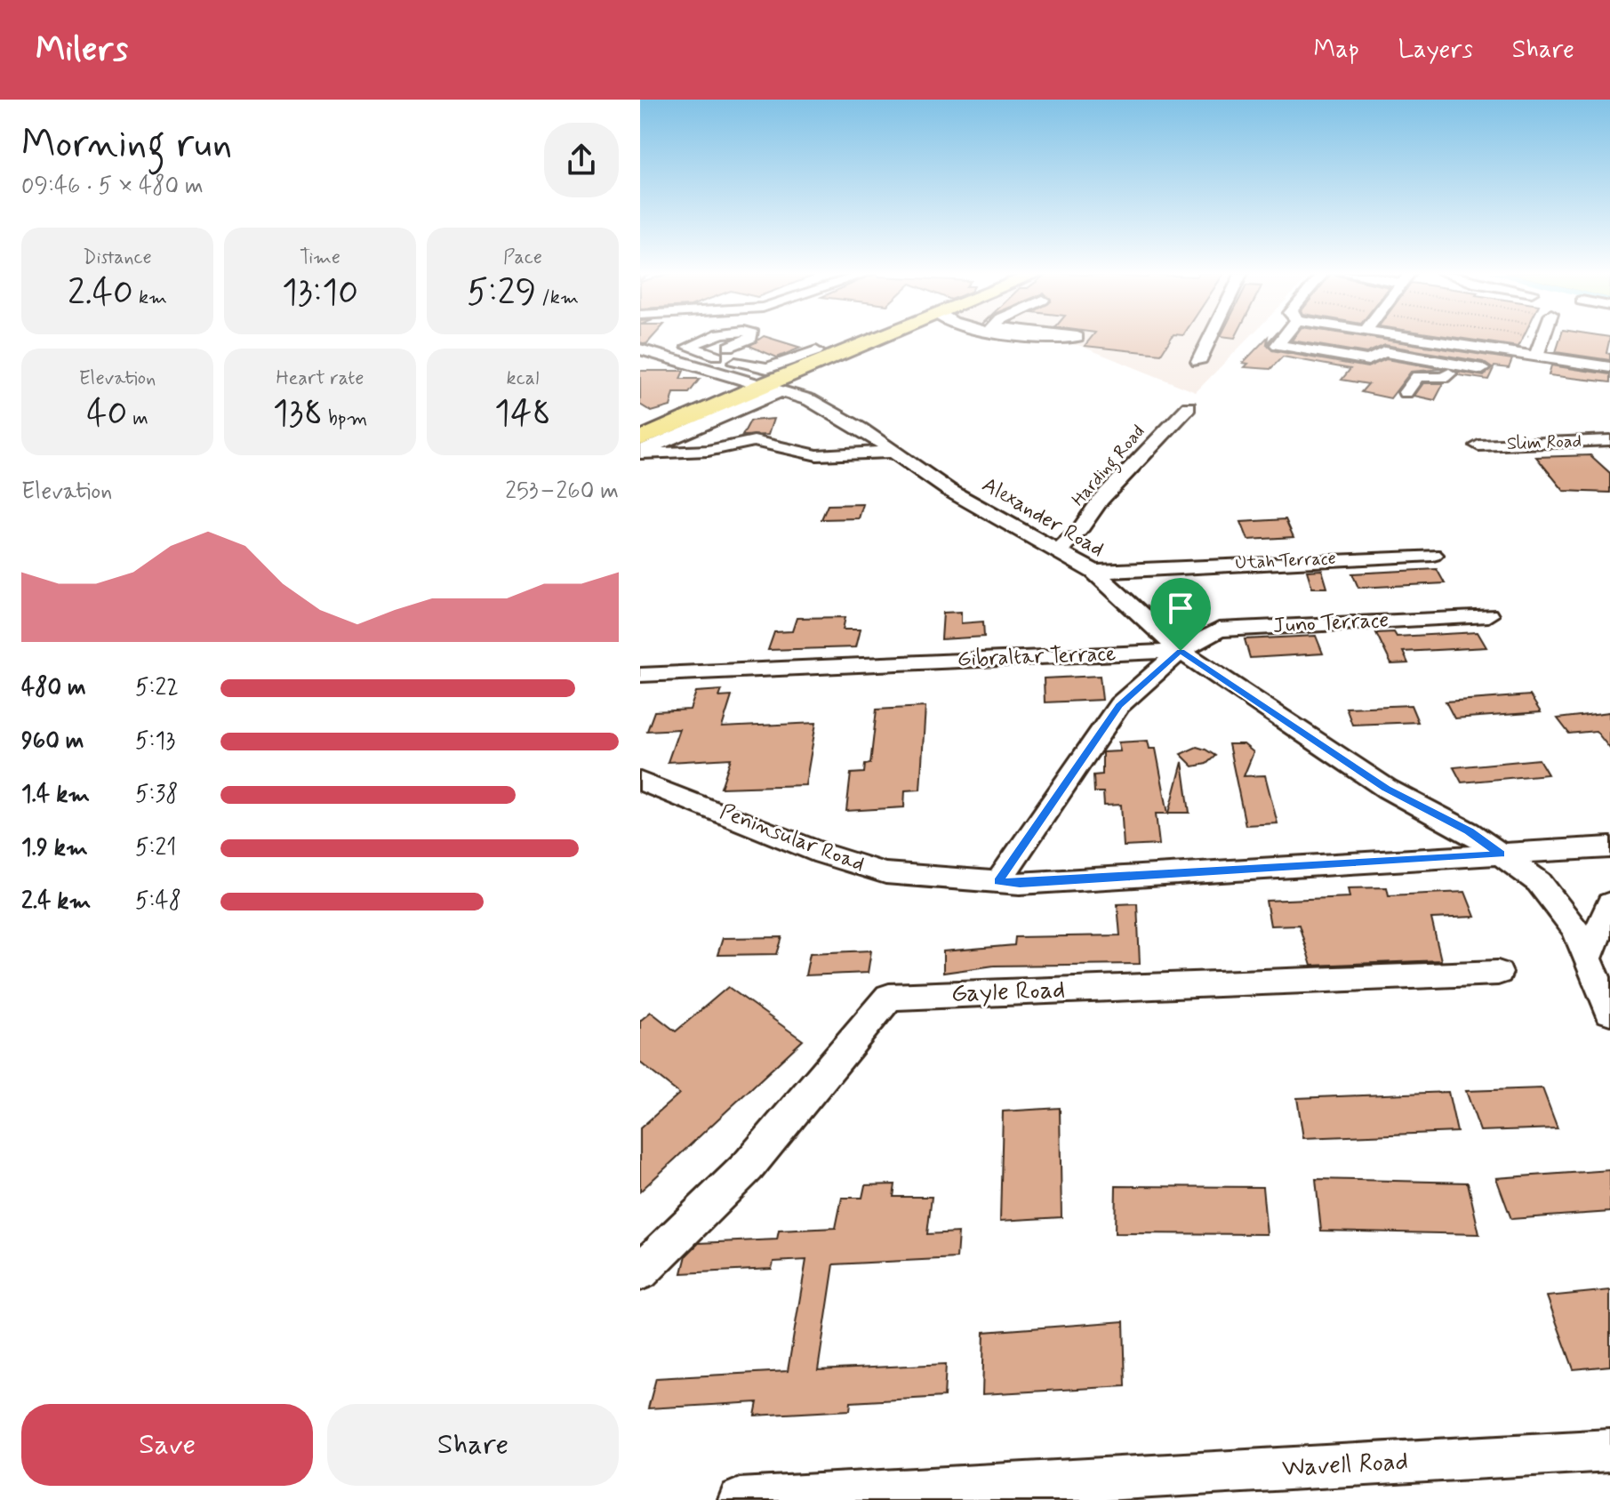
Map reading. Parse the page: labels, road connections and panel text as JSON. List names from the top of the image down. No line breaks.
{"streets":{"street":["Slim Road","Harding Road","Alexander Road","Utah Terrace","Juno Terrace","Gibraltar Terrace","Peninsular Road","Gayle Road","Wavell Road"]},"crossings":[["Harding Road","Alexander Road"],["Alexander Road","Utah Terrace"],["Alexander Road","Juno Terrace"],["Alexander Road","Gibraltar Terrace"],["Alexander Road","Peninsular Road"],["Juno Terrace","Gibraltar Terrace"],["Gibraltar Terrace","Peninsular Road"]],"page":{"header":"Milers","nav":["Map","Layers","Share"],"heading":["Morning run","09:46 · 5 × 480 m"],"stats":[["Distance","2.40 km"],["Time","13:10"],["Pace","5:29 /km"],["Elevation","40 m"],["Heart rate","138 bpm"],["kcal","148"]],"chart":["Elevation","253–260 m"],"list":[{"name":"480 m","note":"5:22"},{"name":"960 m","note":"5:13"},{"name":"1.4 km","note":"5:38"},{"name":"1.9 km","note":"5:21"},{"name":"2.4 km","note":"5:48"}],"buttons":["Save","Share"]}}
